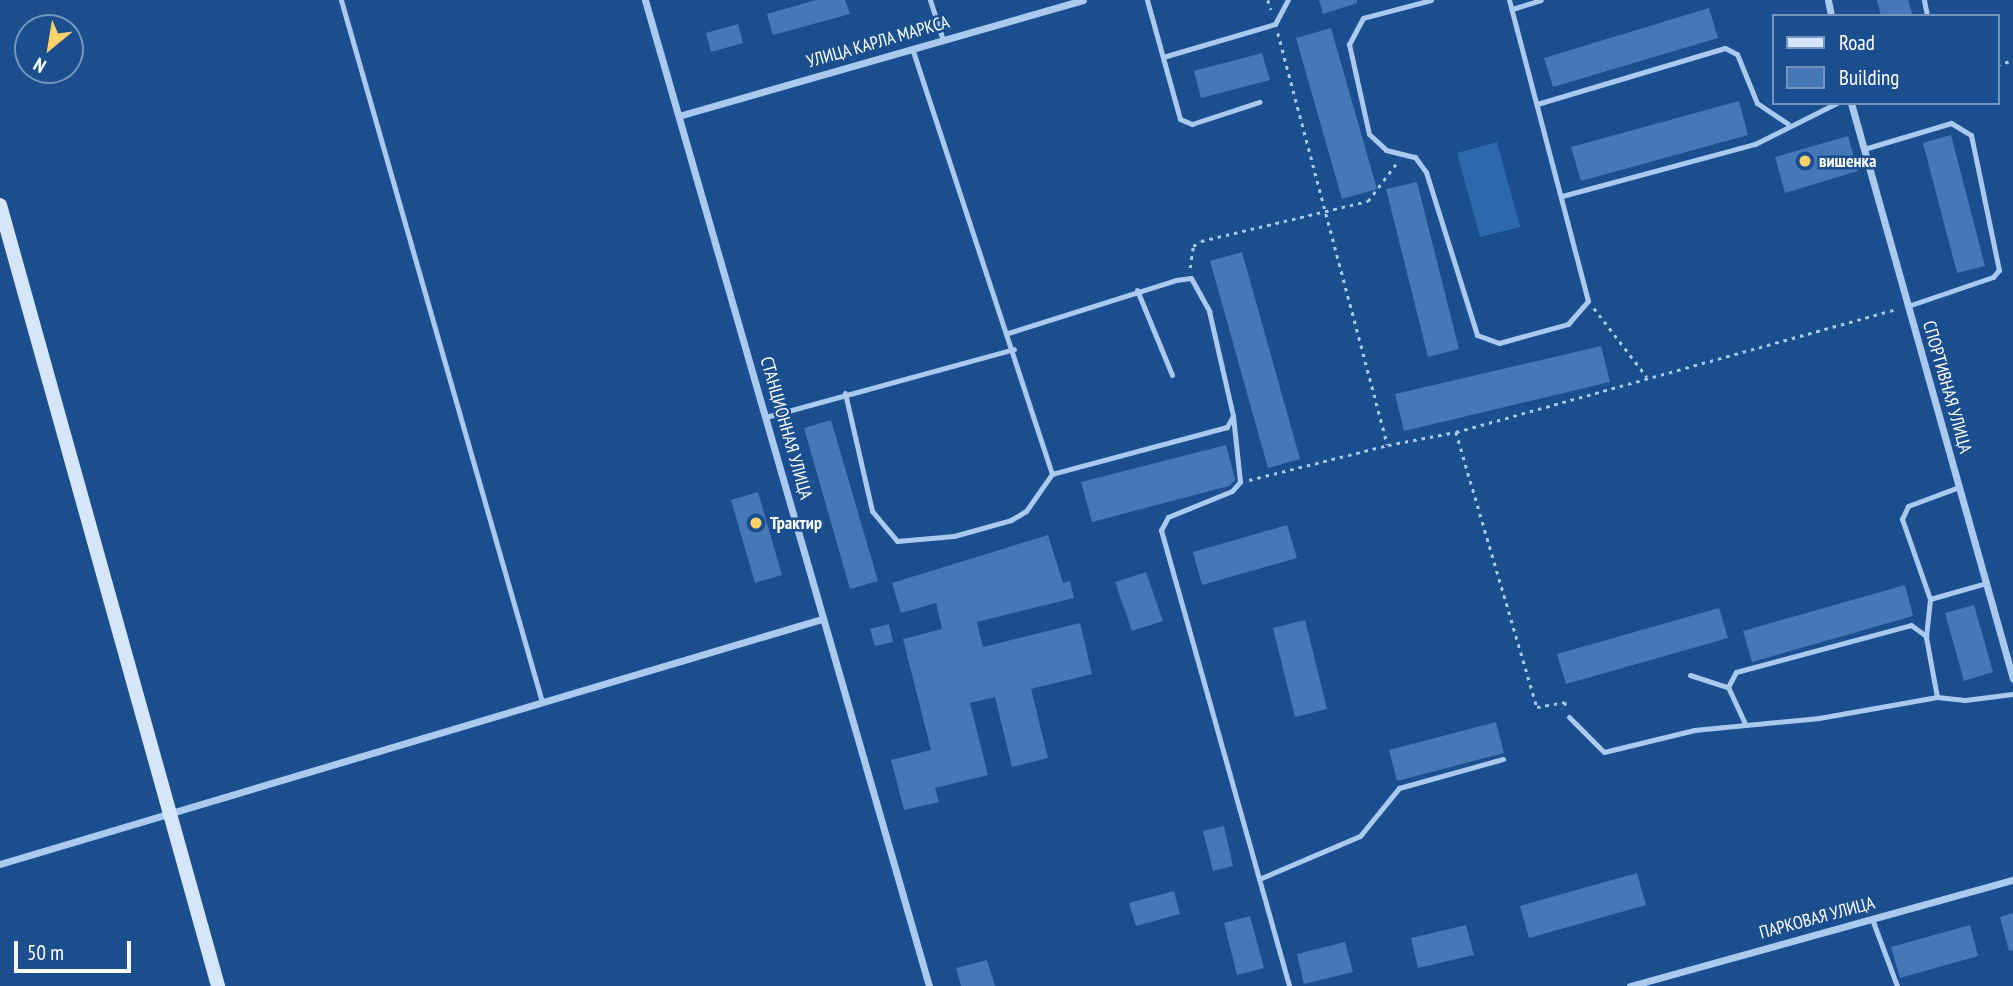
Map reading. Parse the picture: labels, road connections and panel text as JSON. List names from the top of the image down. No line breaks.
{"streets":{"street":["УЛИЦА КАРЛА МАРКСА","СПОРТИВНАЯ УЛИЦА","СТАНЦИОННАЯ УЛИЦА","ПАРКОВАЯ УЛИЦА"]},"crossings":[["УЛИЦА КАРЛА МАРКСА","СТАНЦИОННАЯ УЛИЦА"]],"places":["вишенка","Трактир"],"legend":["Road","Building"],"scale_bar":"50 m","north":"bottom left"}
